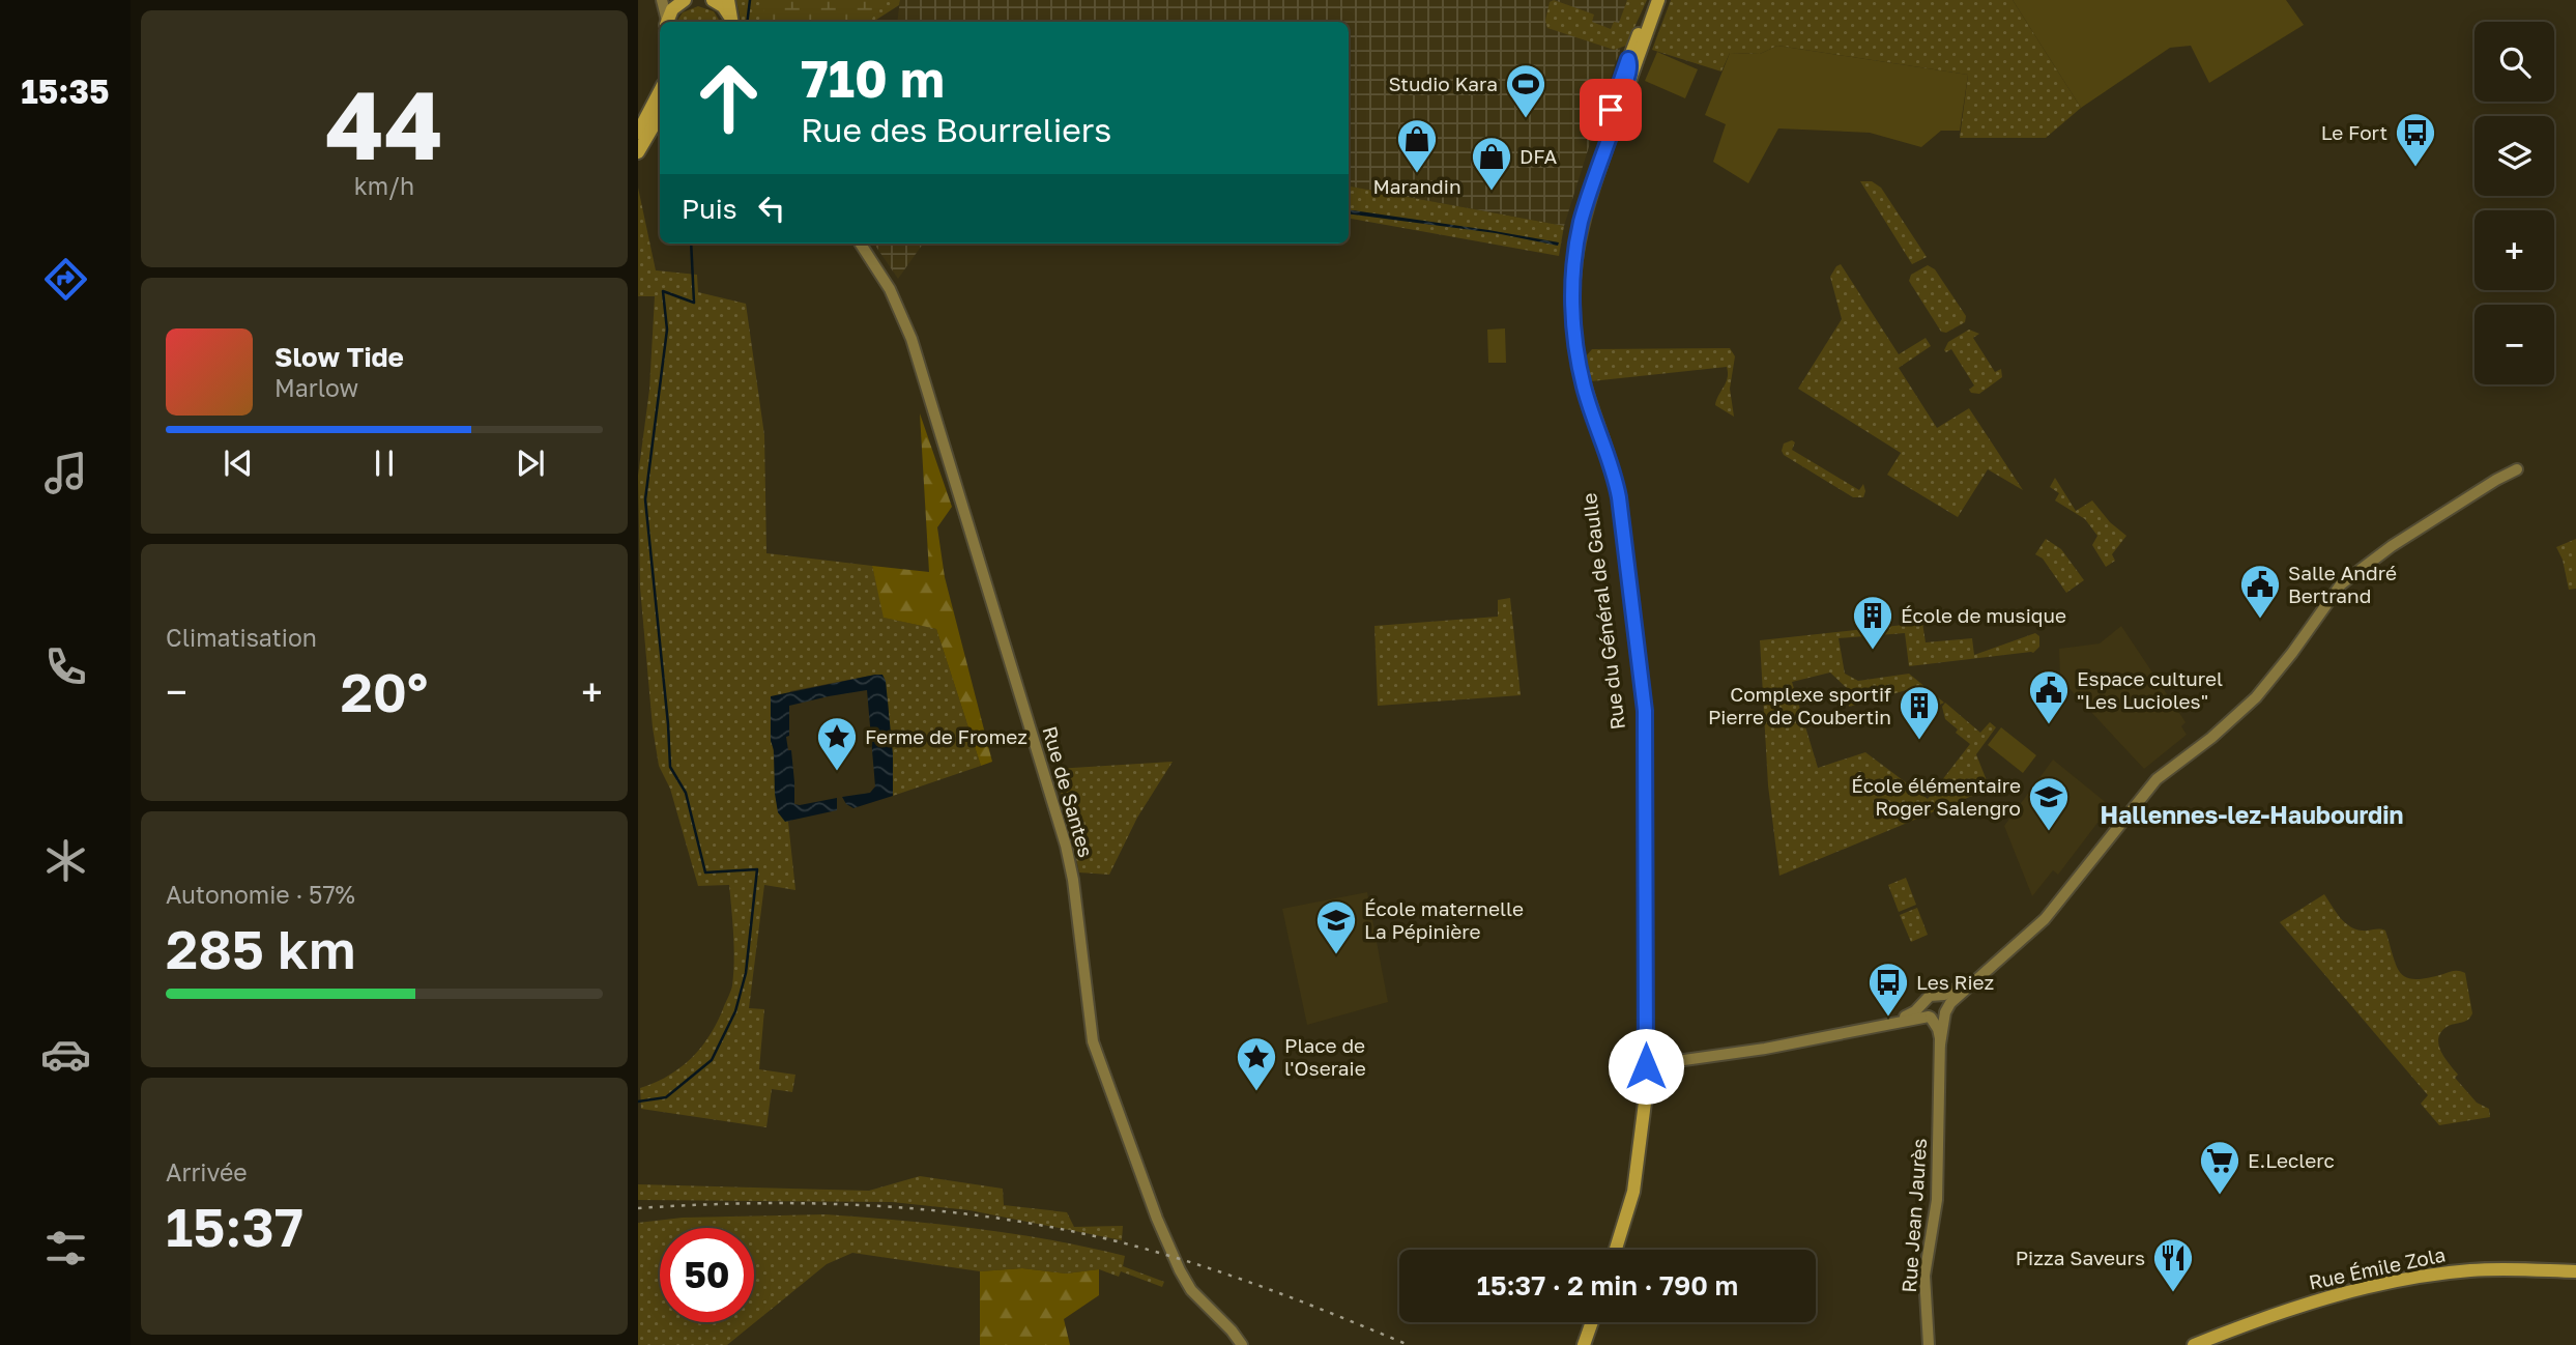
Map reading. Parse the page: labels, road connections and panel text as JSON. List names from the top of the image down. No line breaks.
{"streets":{"main road":["Rue du Général de Gaulle","Rue Émile Zola"],"street":["Rue de Santes","Rue Jean Jaurès"]},"districts":["Hallennes-lez-Haubourdin"],"places":{"sports":["Studio Kara"],"bus stop":["Le Fort","Les Riez"],"shop":["Marandin","DFA"],"public building":["Salle André Bertrand","Espace culturel \"Les Lucioles\""],"building":["École de musique","Complexe sportif Pierre de Coubertin"],"place":["Ferme de Fromez","Place de l'Oseraie"],"school or university":["École élémentaire Roger Salengro","École maternelle La Pépinière"],"supermarket":["E.Leclerc"],"restaurant":["Pizza Saveurs"]},"page":{"tabs":"15:35","tile":[["44","km/h"],"Climatisation",["Autonomie · 57%","285 km"],["Arrivée","15:37"]],"map_buttons":["+","−"],"turn":["710 m","Rue des Bourreliers"],"then":"Puis","song":["Slow Tide","Marlow"],"heat":["−","20°","+"],"limit":"50","trip":"15:37 · 2 min · 790 m"}}
